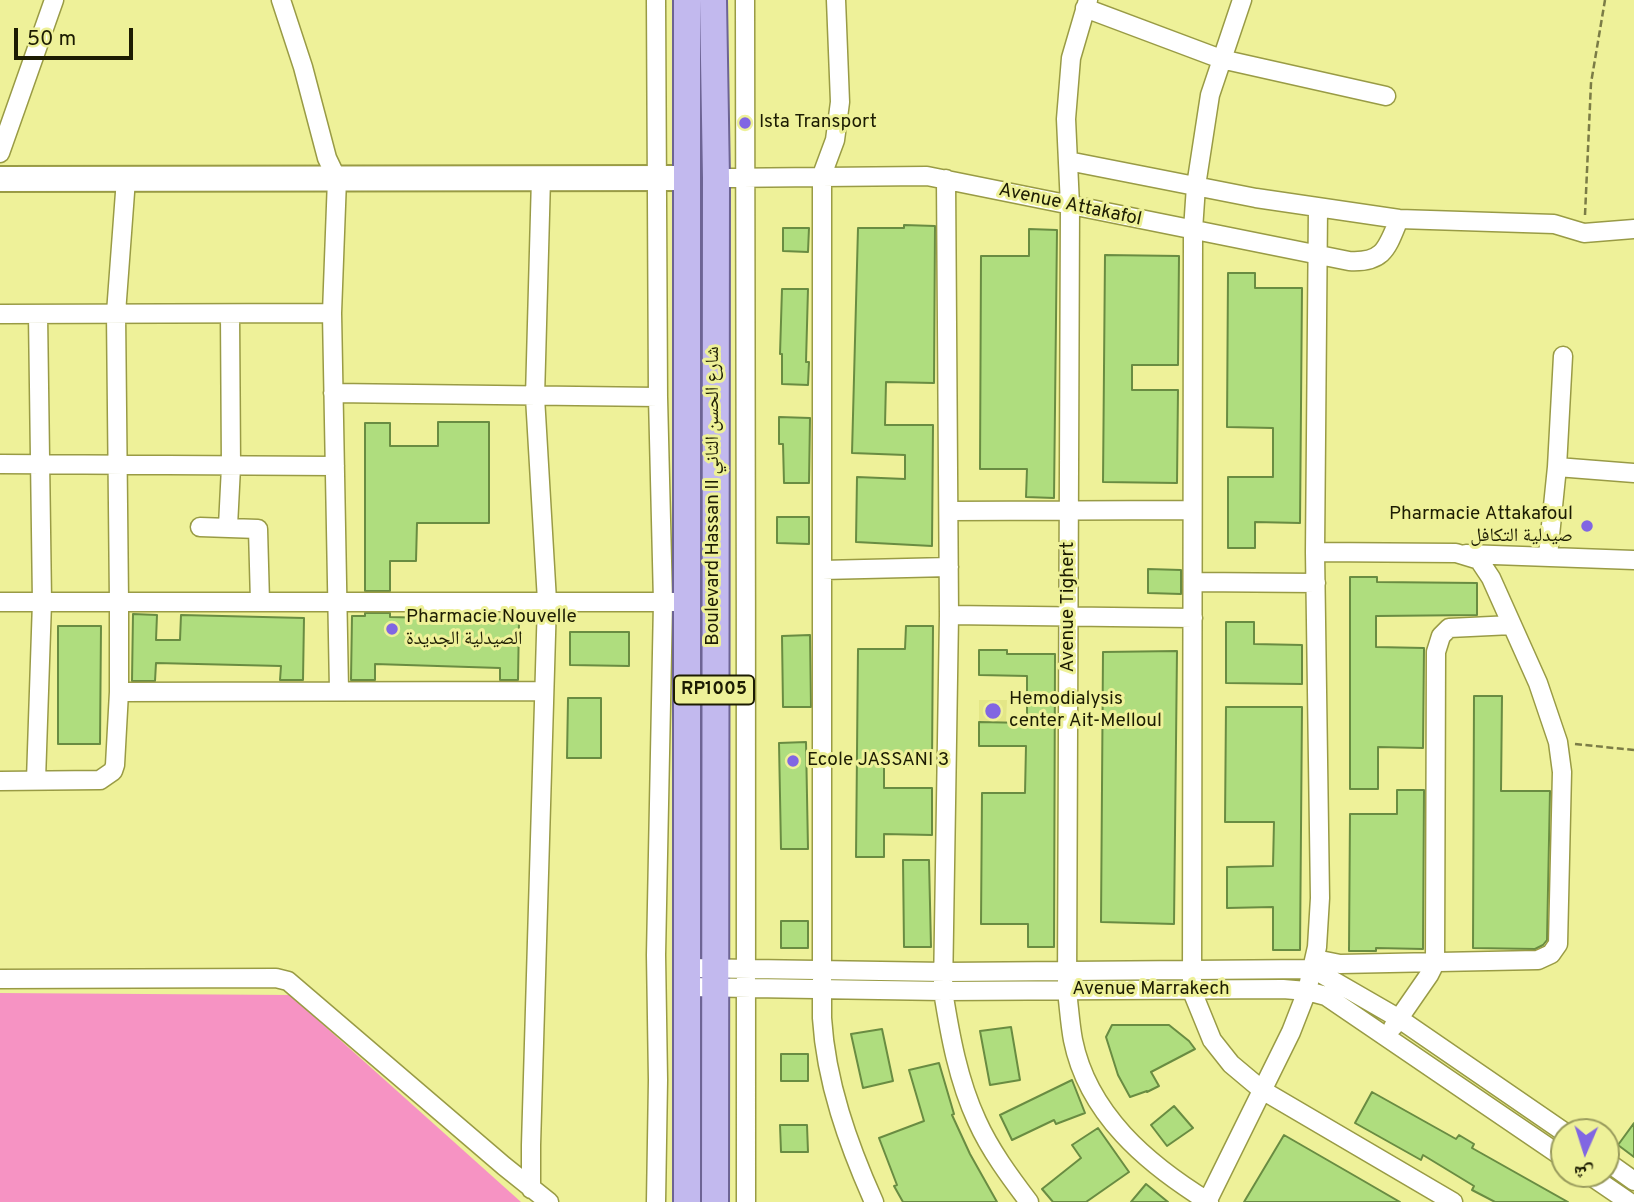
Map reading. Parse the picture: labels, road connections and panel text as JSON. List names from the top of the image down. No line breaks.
{"streets":{"main road":["Boulevard Hassan II شارع الحسن الثاني","RP1005"],"street":["Avenue Attakafol","Avenue Tighert","Avenue Marrakech"]},"crossings":[["Avenue Attakafol","Boulevard Hassan II شارع الحسن الثاني"],["Avenue Attakafol","Avenue Tighert"],["Boulevard Hassan II شارع الحسن الثاني","Avenue Marrakech"],["Avenue Tighert","Avenue Marrakech"]],"places":["Ista Transport","Pharmacie Attakafoul صيدلية التكافل","Pharmacie Nouvelle الصيدلية الجديدة","Hemodialysis center Ait-Melloul","Ecole JASSANI 3"],"scale_bar":"50 m","north":"bottom"}
